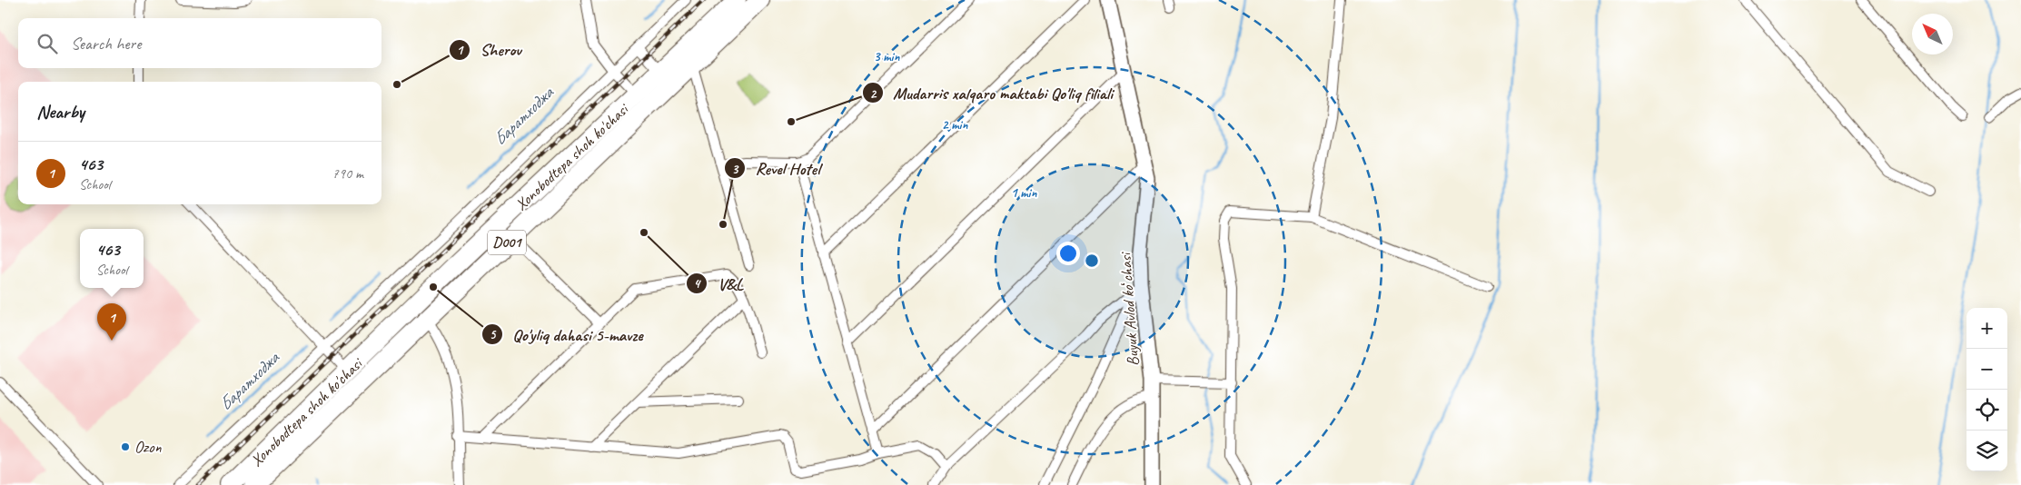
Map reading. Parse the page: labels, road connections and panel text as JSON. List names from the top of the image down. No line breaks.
{"streets":{"highway":["Xonobodtepa shoh ko'chasi","D001"],"street":["Buyuk Avlod koʻchasi"]},"water":["Баратходжа"],"places":["Sherov","Mudarris xalqaro maktabi Qo'liq filiali","Revel Hotel","V&L","Qo'yliq dahasi 5-mavze","Ozon"],"north":"top left","page":{"search":"Search here","heading":"Nearby","list":[{"mark":"1","name":"463","note":"School","value":"790 m"}],"popup":["463","School"],"pins":"1","map_buttons":["+","−"]},"rings":["3 min","2 min","1 min"]}
